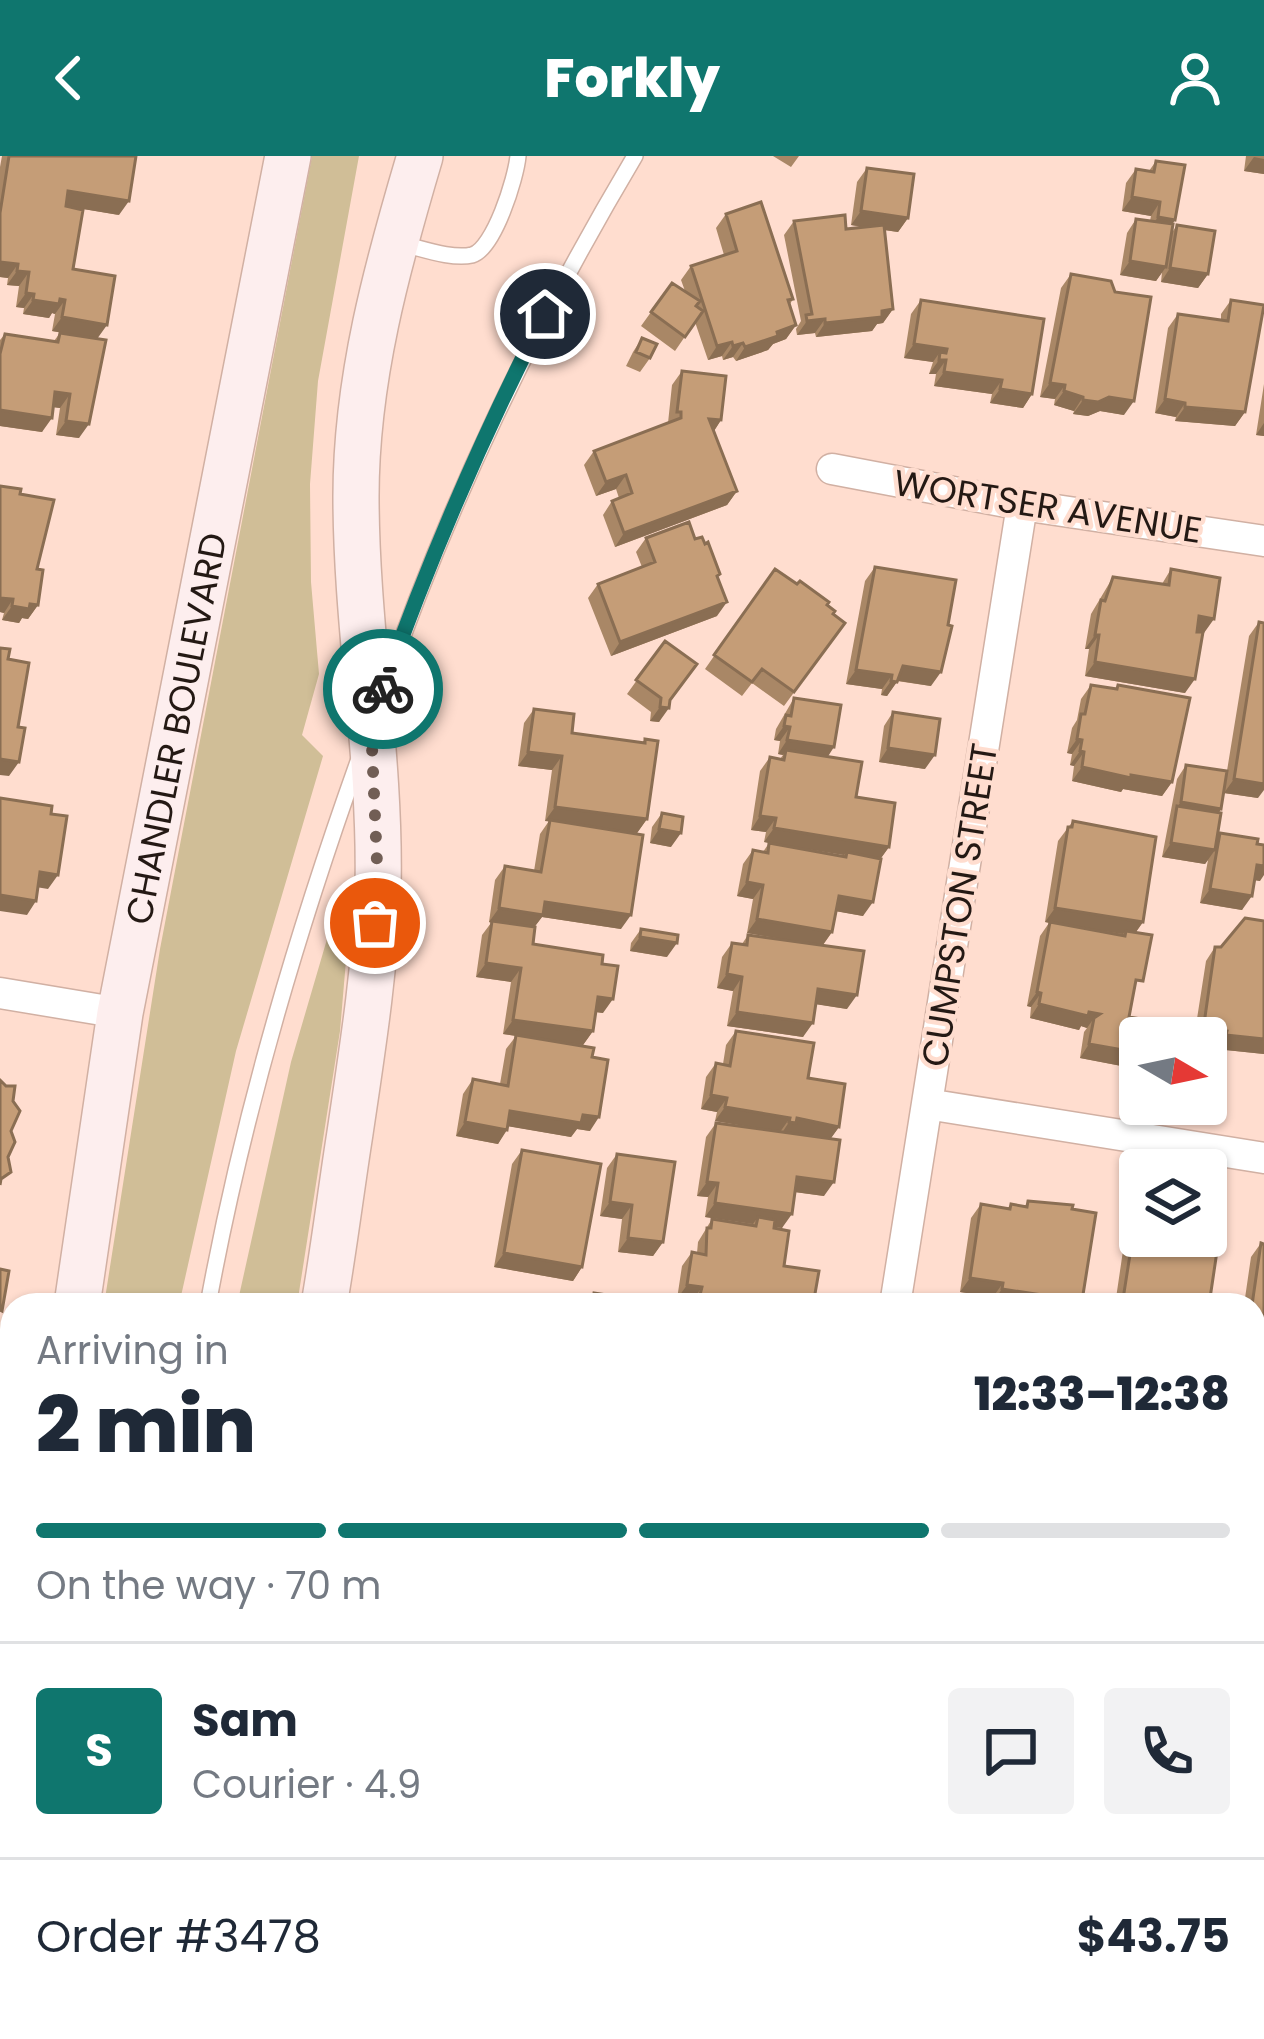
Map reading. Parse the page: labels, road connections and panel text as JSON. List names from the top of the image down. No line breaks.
{"streets":{"street":["WORTSER AVENUE","CHANDLER BOULEVARD","CUMPSTON STREET"]},"crossings":[["WORTSER AVENUE","CUMPSTON STREET"]],"north":"right","page":{"header":"Forkly","heading":["2 min","Arriving in","12:33–12:38"],"panel":["Sam","Courier · 4.9","Order #3478","$43.75"],"bar":"On the way · 70 m","round":"S"}}
